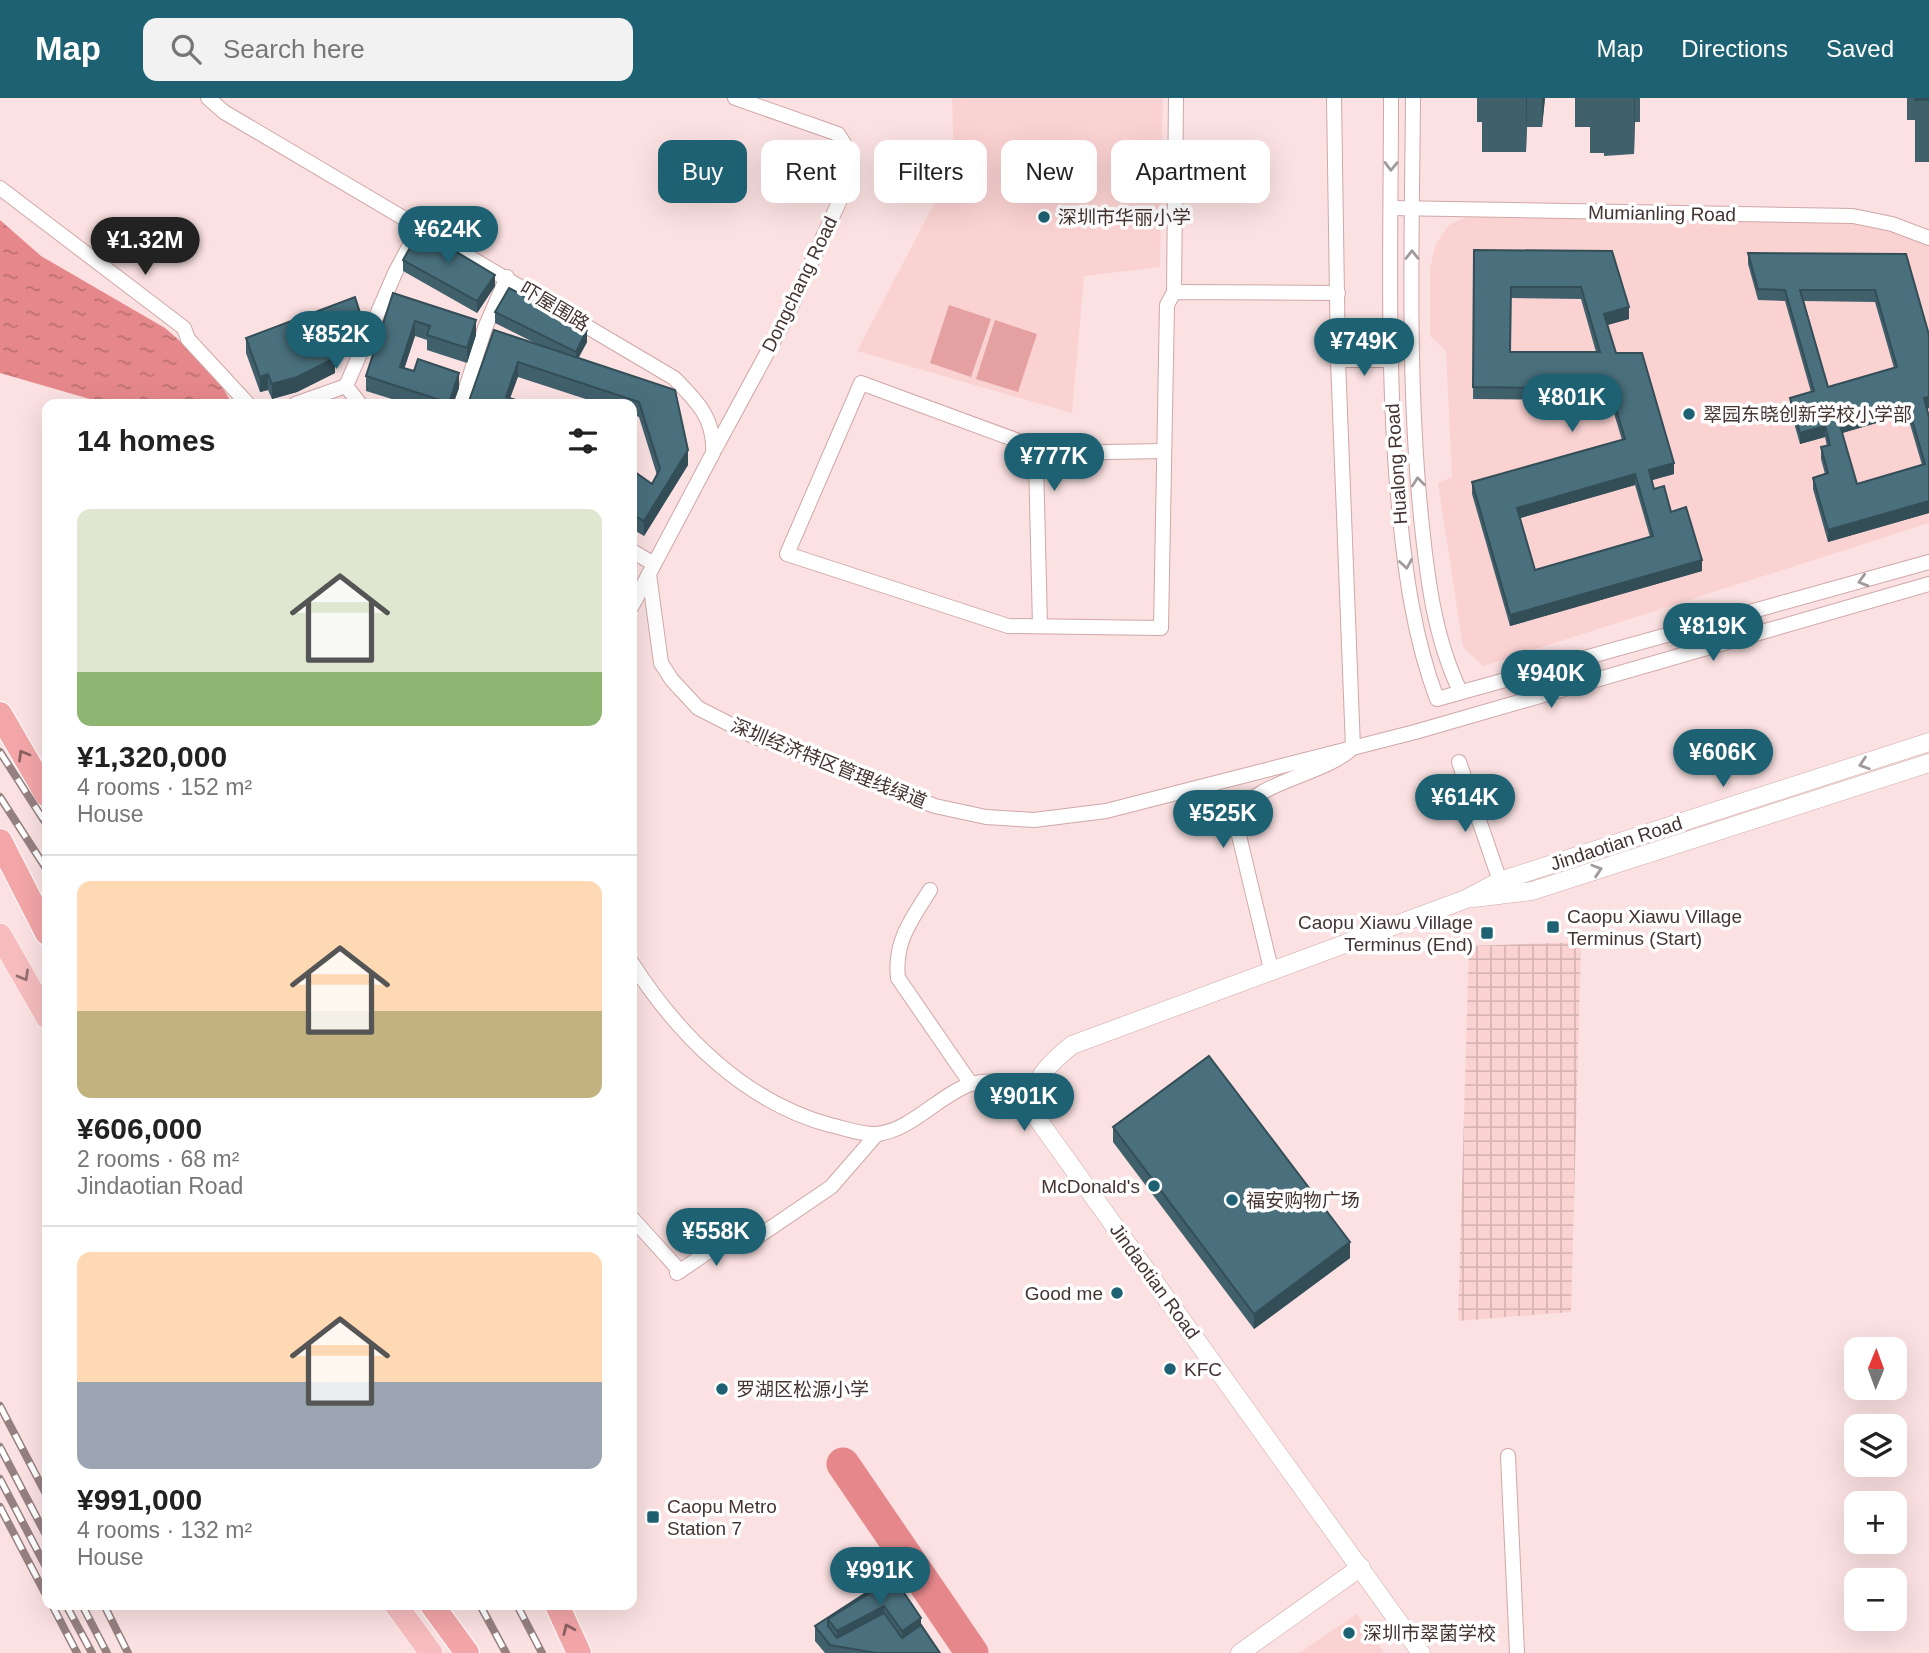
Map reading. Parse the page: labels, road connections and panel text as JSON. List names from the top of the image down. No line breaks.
{"streets":{"street":["Mumianling Road","Dongchang Road","吓屋围路","Hualong Road","深圳经济特区管理线绿道","Jindaotian Road"]},"crossings":[["Mumianling Road","Hualong Road"],["Dongchang Road","吓屋围路"],["Dongchang Road","深圳经济特区管理线绿道"]],"places":{"other":["深圳市华丽小学","翠园东晓创新学校小学部","McDonald's","福安购物广场","Good me","KFC","罗湖区松源小学","深圳市翠菌学校"],"transit":["Caopu Xiawu Village Terminus (Start)","Caopu Xiawu Village Terminus (End)","Caopu Metro Station 7"]},"north":"top","page":{"header":"Map","search":"Search here","nav":["Map","Directions","Saved"],"chip":["Buy","Rent","Filters","New","Apartment"],"price":["¥624K","¥1.32M","¥852K","¥749K","¥801K","¥777K","¥819K","¥940K","¥606K","¥614K","¥525K","¥901K","¥558K","¥991K"],"heading":"14 homes","list":[{"name":"¥1,320,000","note":"4 rooms · 152 m² · House"},{"name":"¥606,000","note":"2 rooms · 68 m² · Jindaotian Road"},{"name":"¥991,000","note":"4 rooms · 132 m² · House"}],"map_buttons":["+","−"]}}
